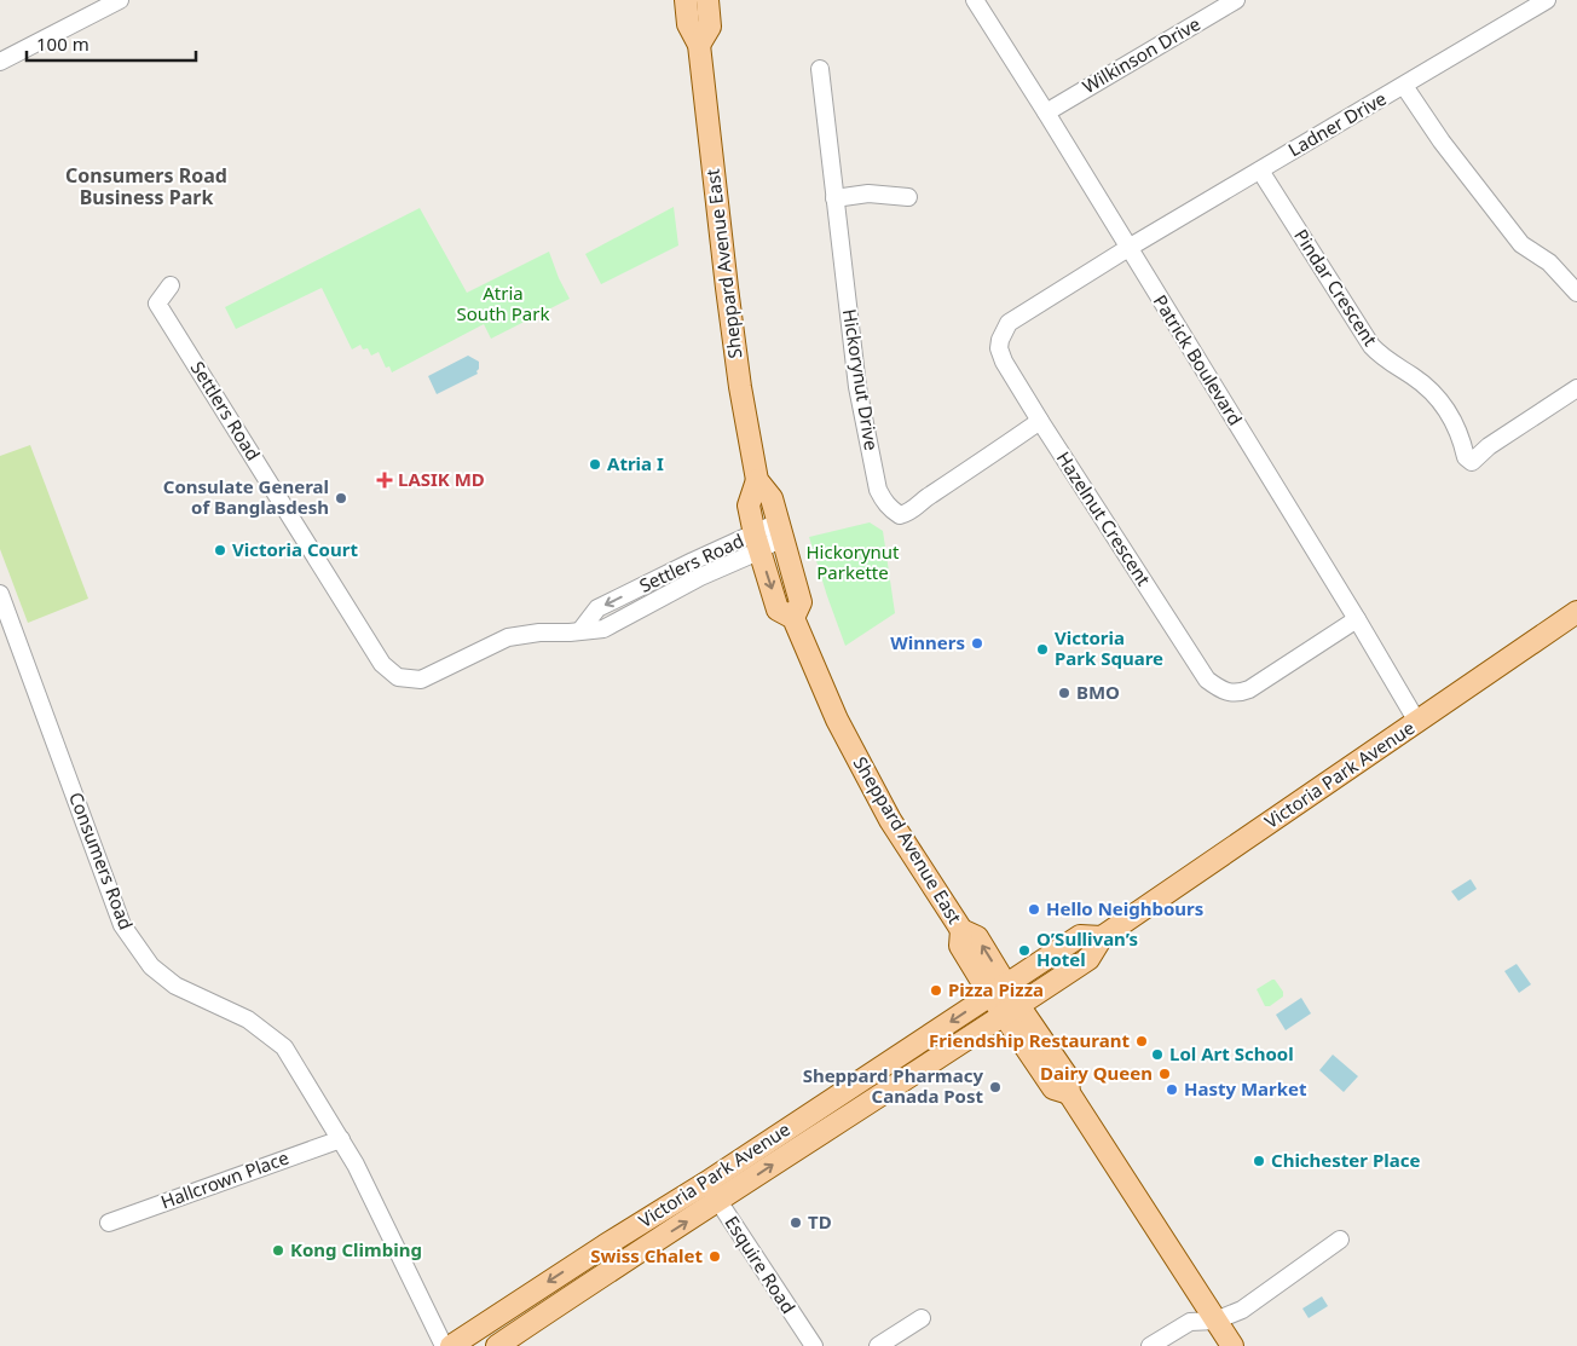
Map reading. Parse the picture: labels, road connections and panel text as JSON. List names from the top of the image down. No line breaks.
{"streets":{"main road":["Sheppard Avenue East","Victoria Park Avenue"],"street":["Wilkinson Drive","Ladner Drive","Pindar Crescent","Patrick Boulevard","Hickorynut Drive","Settlers Road","Hazelnut Crescent","Consumers Road","Hallcrown Place","Esquire Road"]},"crossings":[["Wilkinson Drive","Patrick Boulevard"],["Ladner Drive","Pindar Crescent"],["Ladner Drive","Patrick Boulevard"],["Ladner Drive","Hazelnut Crescent"],["Sheppard Avenue East","Settlers Road"],["Sheppard Avenue East","Victoria Park Avenue"],["Patrick Boulevard","Hazelnut Crescent"],["Patrick Boulevard","Victoria Park Avenue"],["Hickorynut Drive","Hazelnut Crescent"],["Victoria Park Avenue","Esquire Road"],["Consumers Road","Hallcrown Place"]],"districts":["Consumers Road Business Park"],"parks":["Atria South Park","Hickorynut Parkette"],"places":{"other":["Atria I","Consulate General of Banglasdesh","Victoria Court","Winners","Victoria Park Square","BMO","Hello Neighbours","O’Sullivan’s Hotel","Pizza Pizza","Friendship Restaurant","Lol Art School","Dairy Queen","Sheppard Pharmacy Canada Post","Hasty Market","Chichester Place","TD","Kong Climbing","Swiss Chalet"],"health":["LASIK MD"]},"scale_bar":"100 m"}
